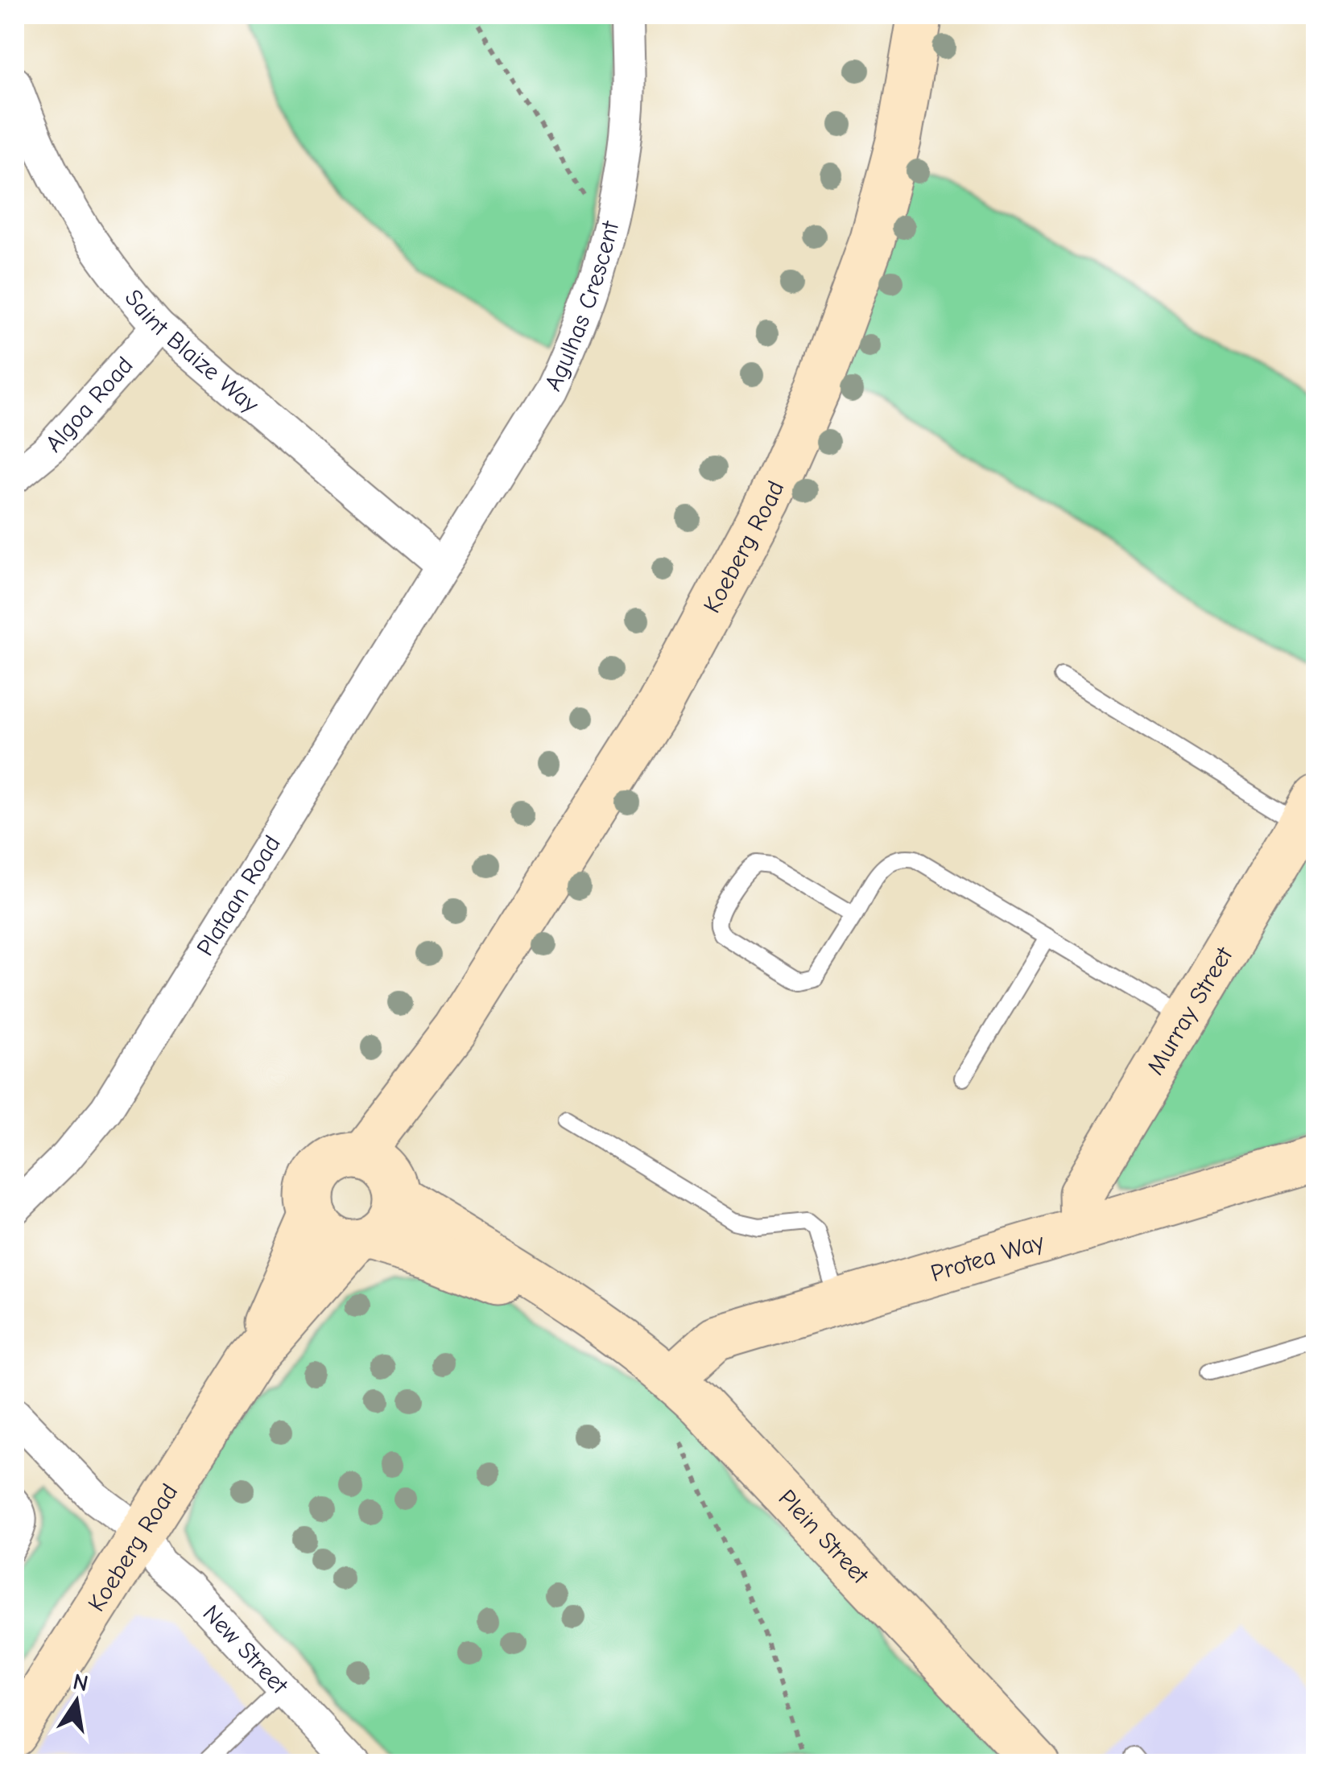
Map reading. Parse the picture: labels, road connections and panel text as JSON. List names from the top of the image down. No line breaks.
{"streets":{"street":["Agulhas Crescent","Saint Blaize Way","Algoa Road","Koeberg Road","Plataan Road","Murray Street","Protea Way","Plein Street","New Street"]},"crossings":[["Agulhas Crescent","Saint Blaize Way"],["Agulhas Crescent","Plataan Road"],["Saint Blaize Way","Algoa Road"],["Saint Blaize Way","Plataan Road"],["Koeberg Road","Plein Street"],["Koeberg Road","New Street"],["Murray Street","Protea Way"],["Protea Way","Plein Street"]],"north":"top"}
